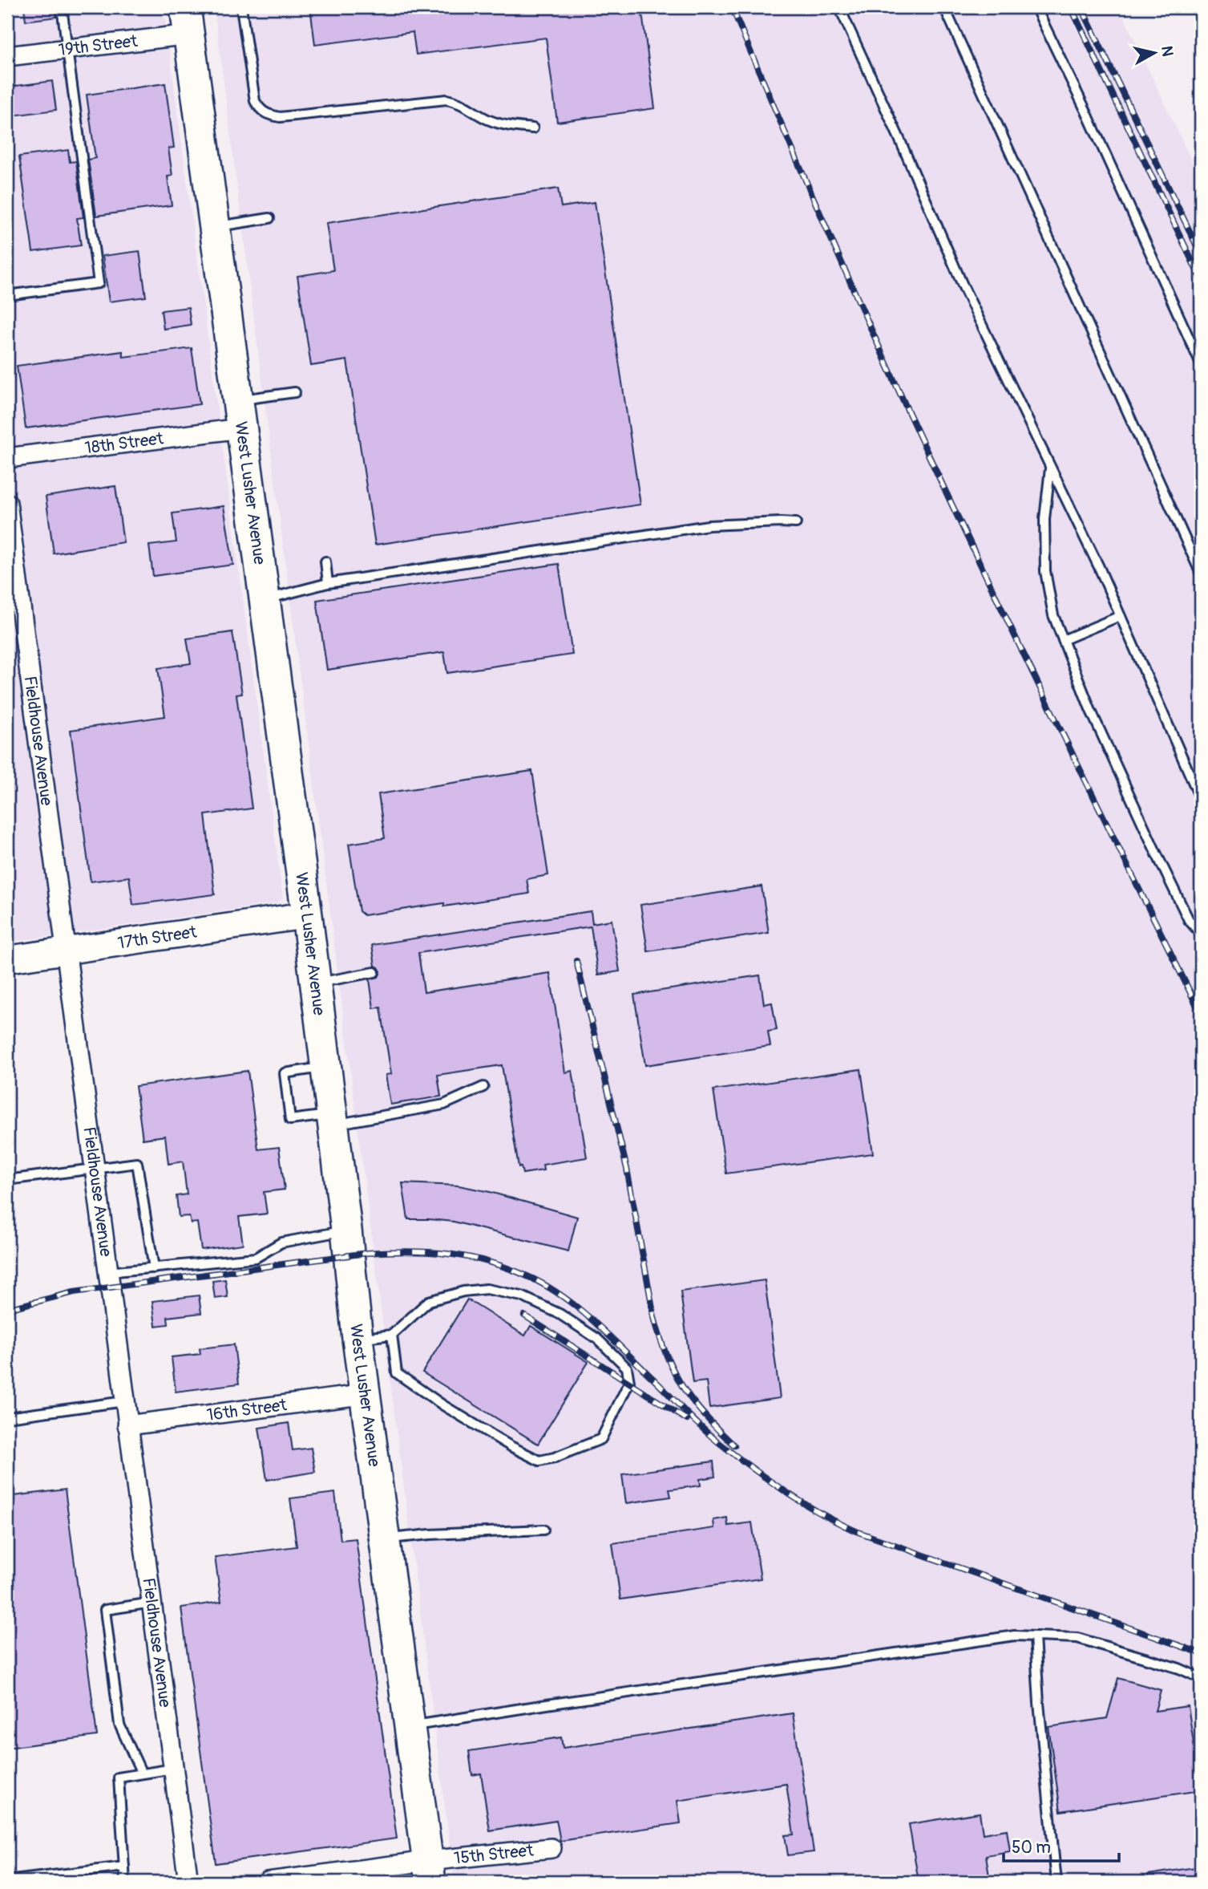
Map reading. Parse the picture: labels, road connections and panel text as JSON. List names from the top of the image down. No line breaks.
{"streets":{"main road":["West Lusher Avenue"],"street":["19th Street","18th Street","Fieldhouse Avenue","17th Street","16th Street","15th Street"]},"crossings":[["19th Street","West Lusher Avenue"],["18th Street","West Lusher Avenue"],["West Lusher Avenue","17th Street"],["West Lusher Avenue","16th Street"],["West Lusher Avenue","15th Street"],["Fieldhouse Avenue","17th Street"],["Fieldhouse Avenue","16th Street"]],"scale_bar":"50 m","north":"right"}
